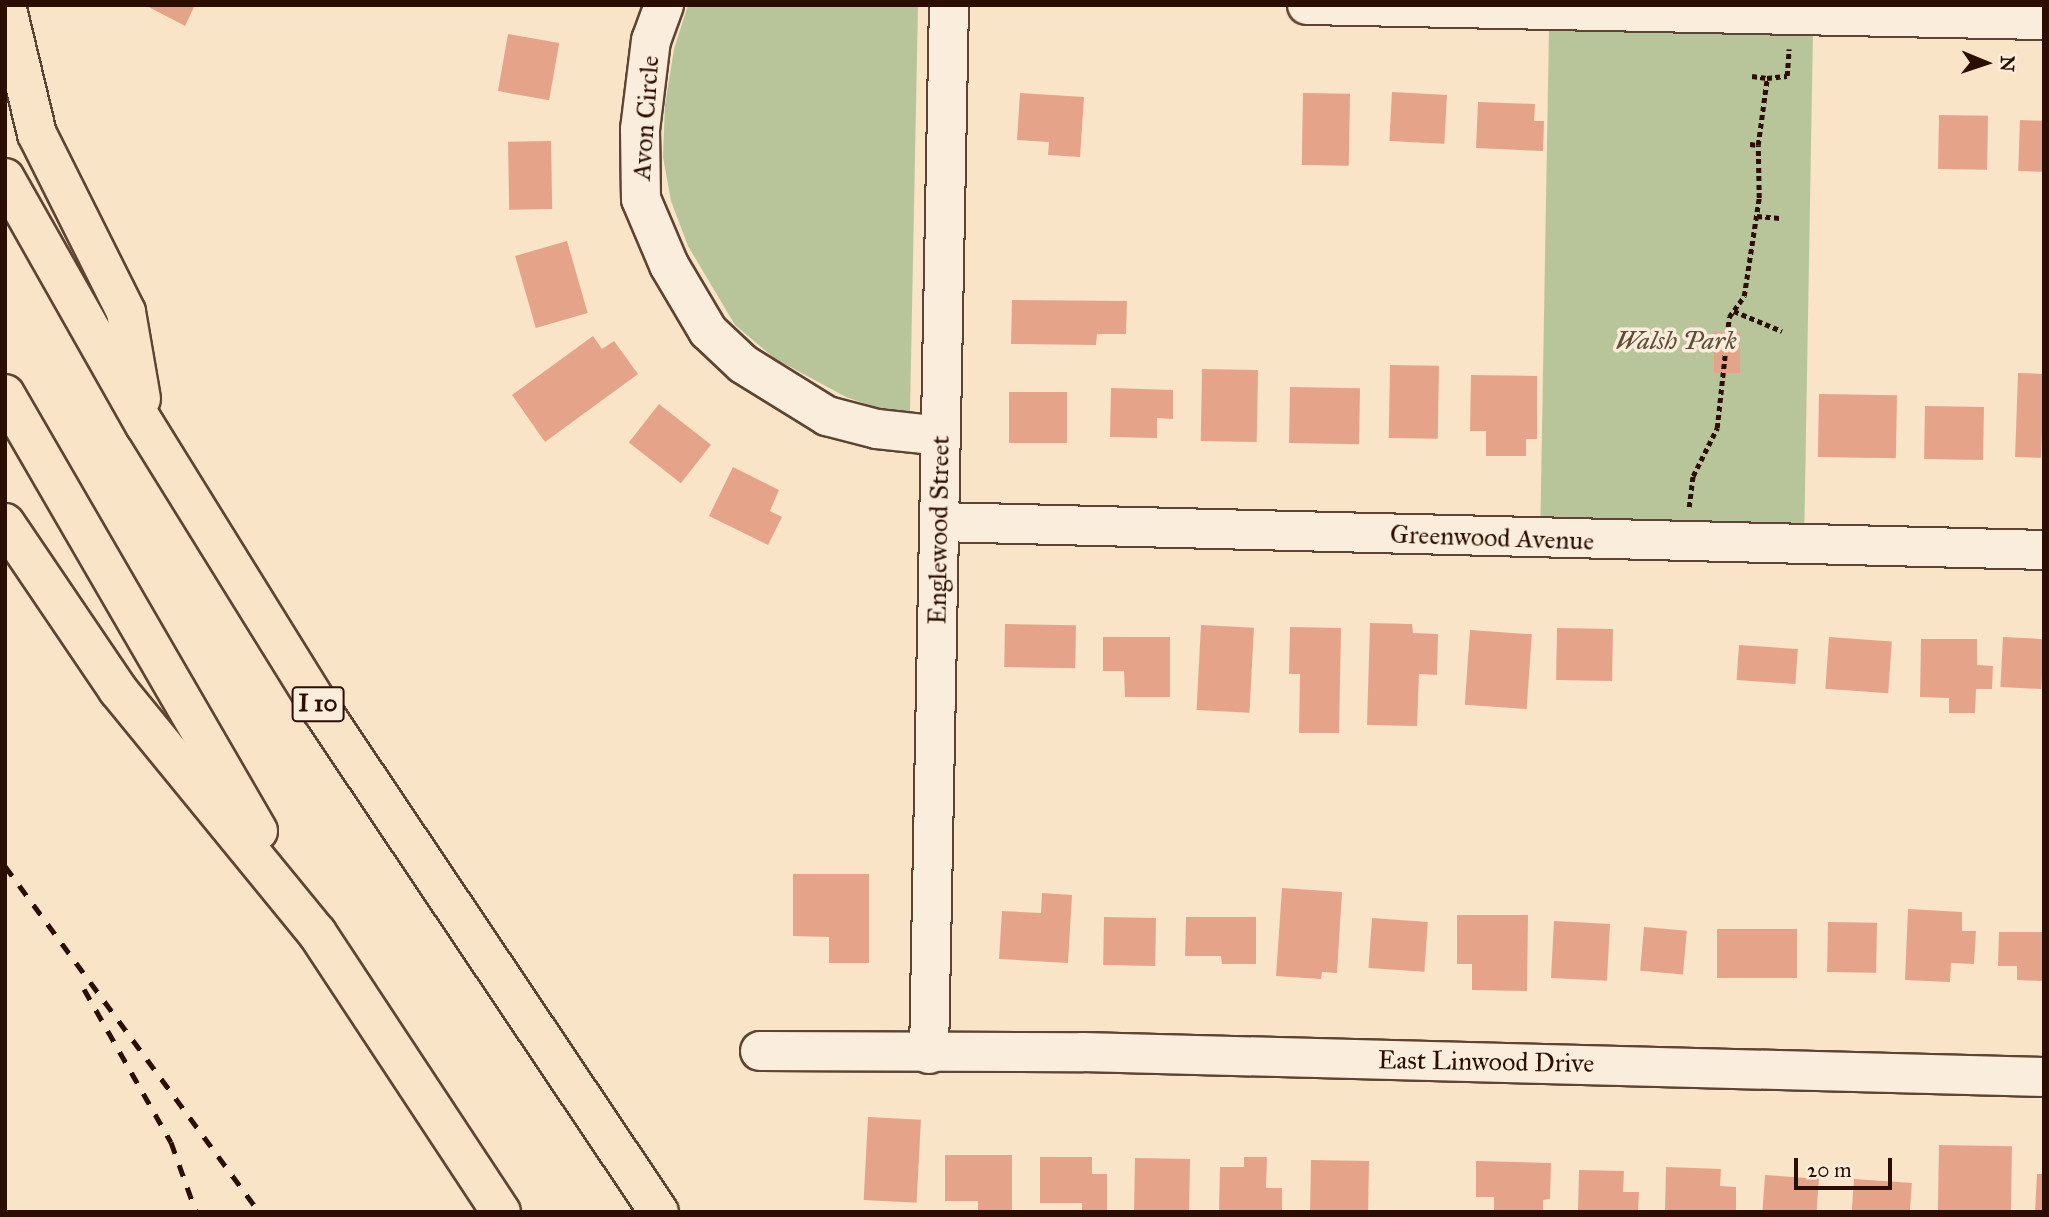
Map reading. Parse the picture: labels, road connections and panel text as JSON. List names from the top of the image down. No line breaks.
{"streets":{"highway":["I 10"],"street":["Avon Circle","Englewood Street","Greenwood Avenue","East Linwood Drive"]},"crossings":[["Avon Circle","Englewood Street"],["Englewood Street","Greenwood Avenue"],["Englewood Street","East Linwood Drive"]],"parks":["Walsh Park"],"scale_bar":"20 m","north":"right"}
